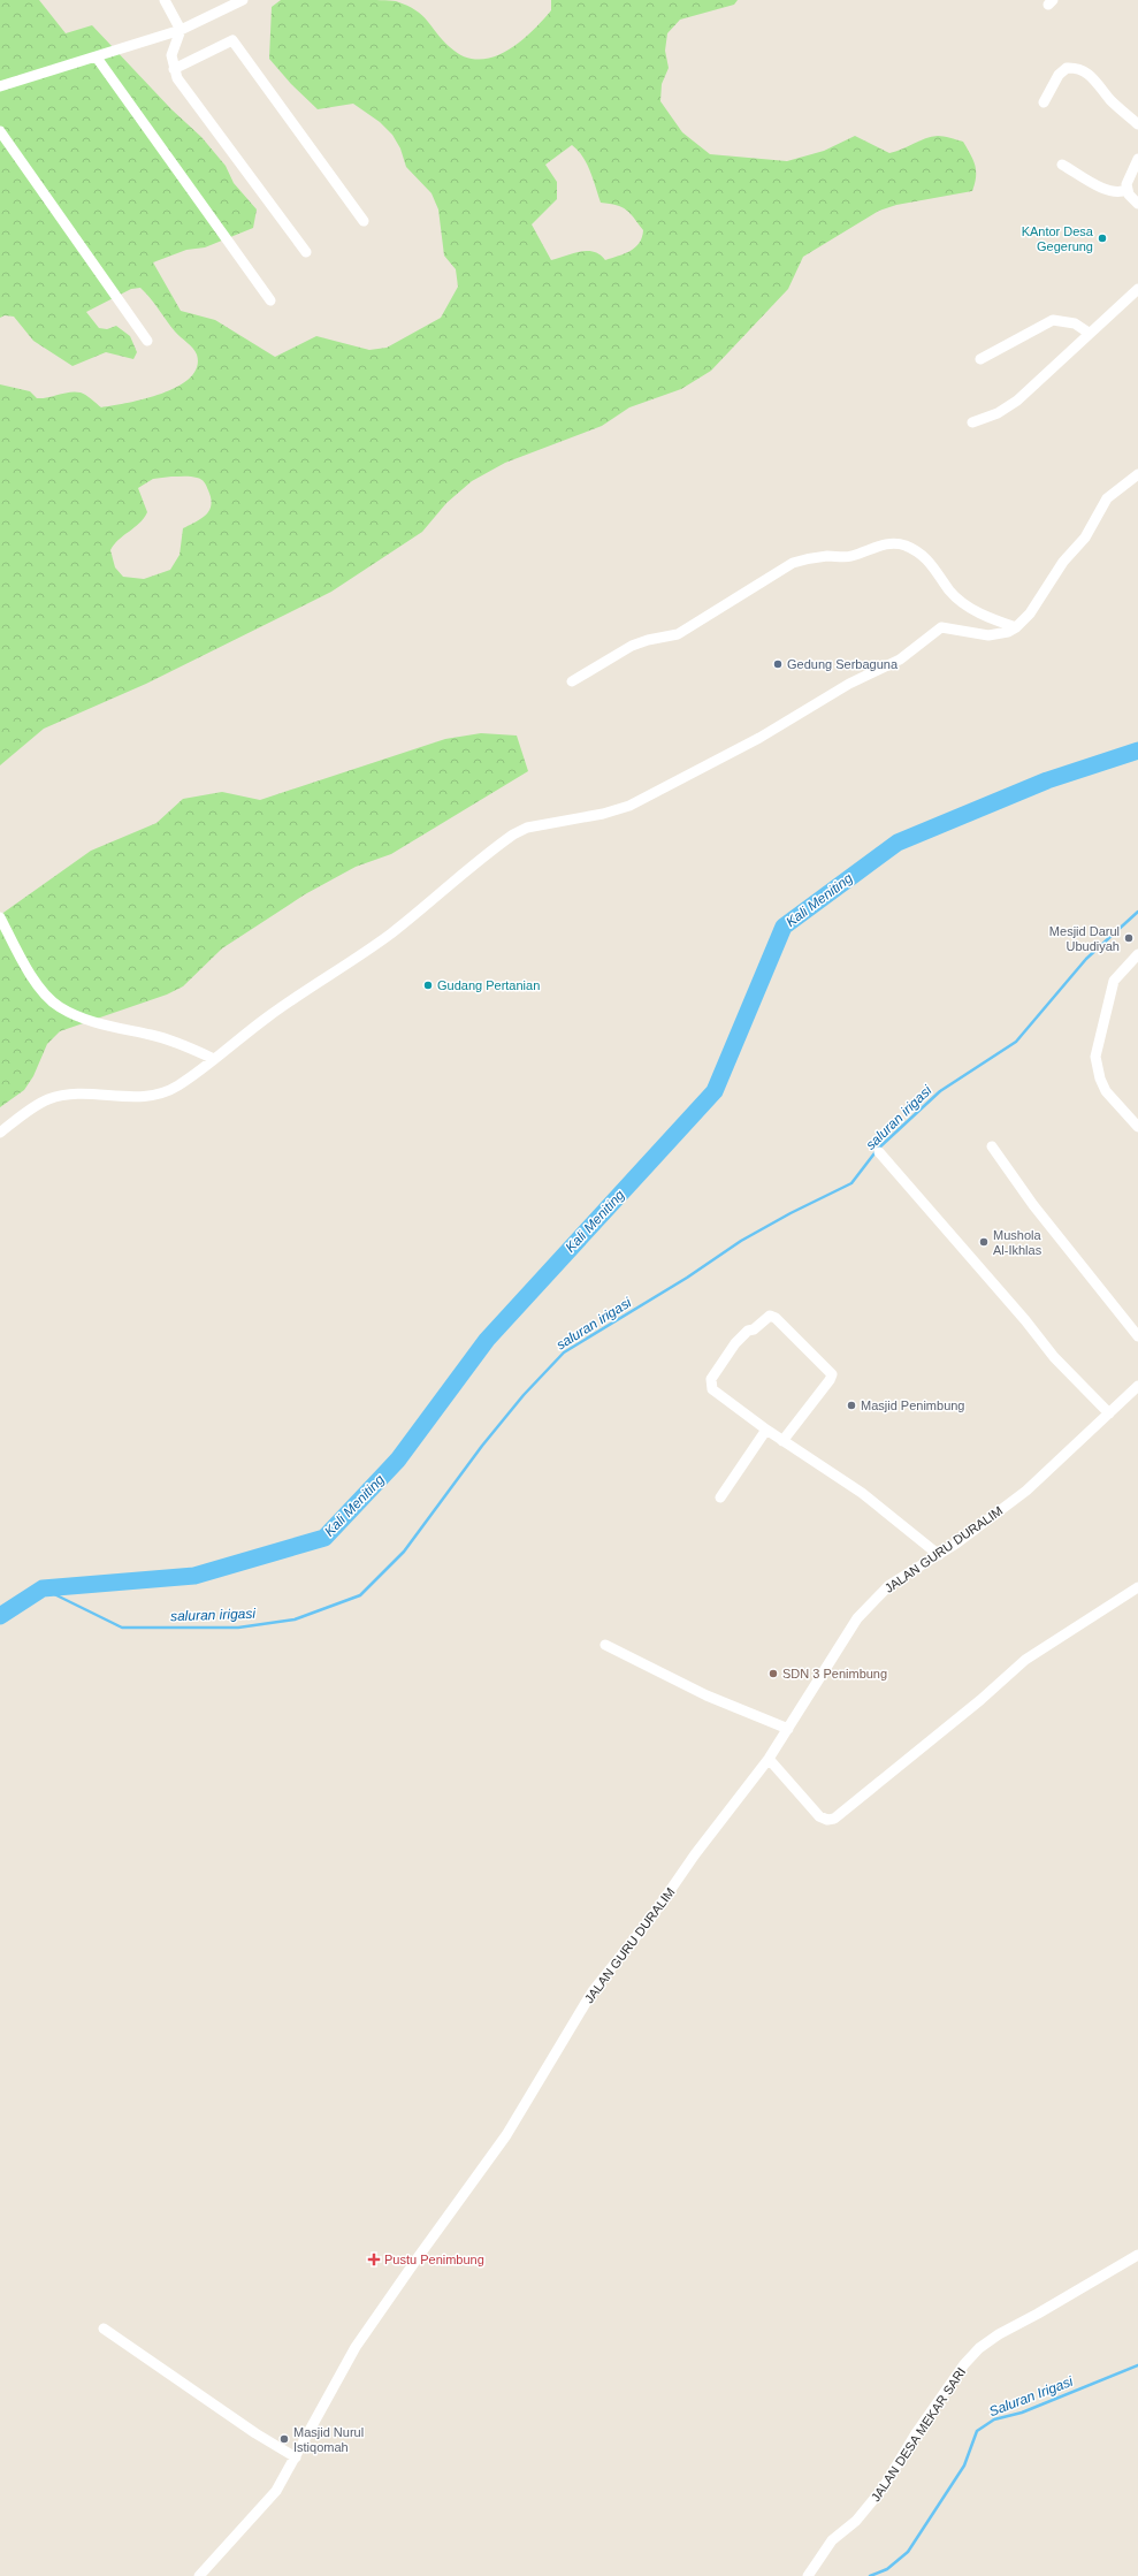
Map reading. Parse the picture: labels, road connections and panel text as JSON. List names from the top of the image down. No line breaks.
{"streets":{"street":["JALAN GURU DURALIM","JALAN DESA MEKAR SARI"]},"water":["Kali Meniting","saluran irigasi","Saluran Irigasi"],"places":{"other":["KAntor Desa Gegerung","Gedung Serbaguna","Mesjid Darul Ubudiyah","Gudang Pertanian","Mushola Al-Ikhlas","Masjid Penimbung","SDN 3 Penimbung","Masjid Nurul Istiqomah"],"health":["Pustu Penimbung"]}}
